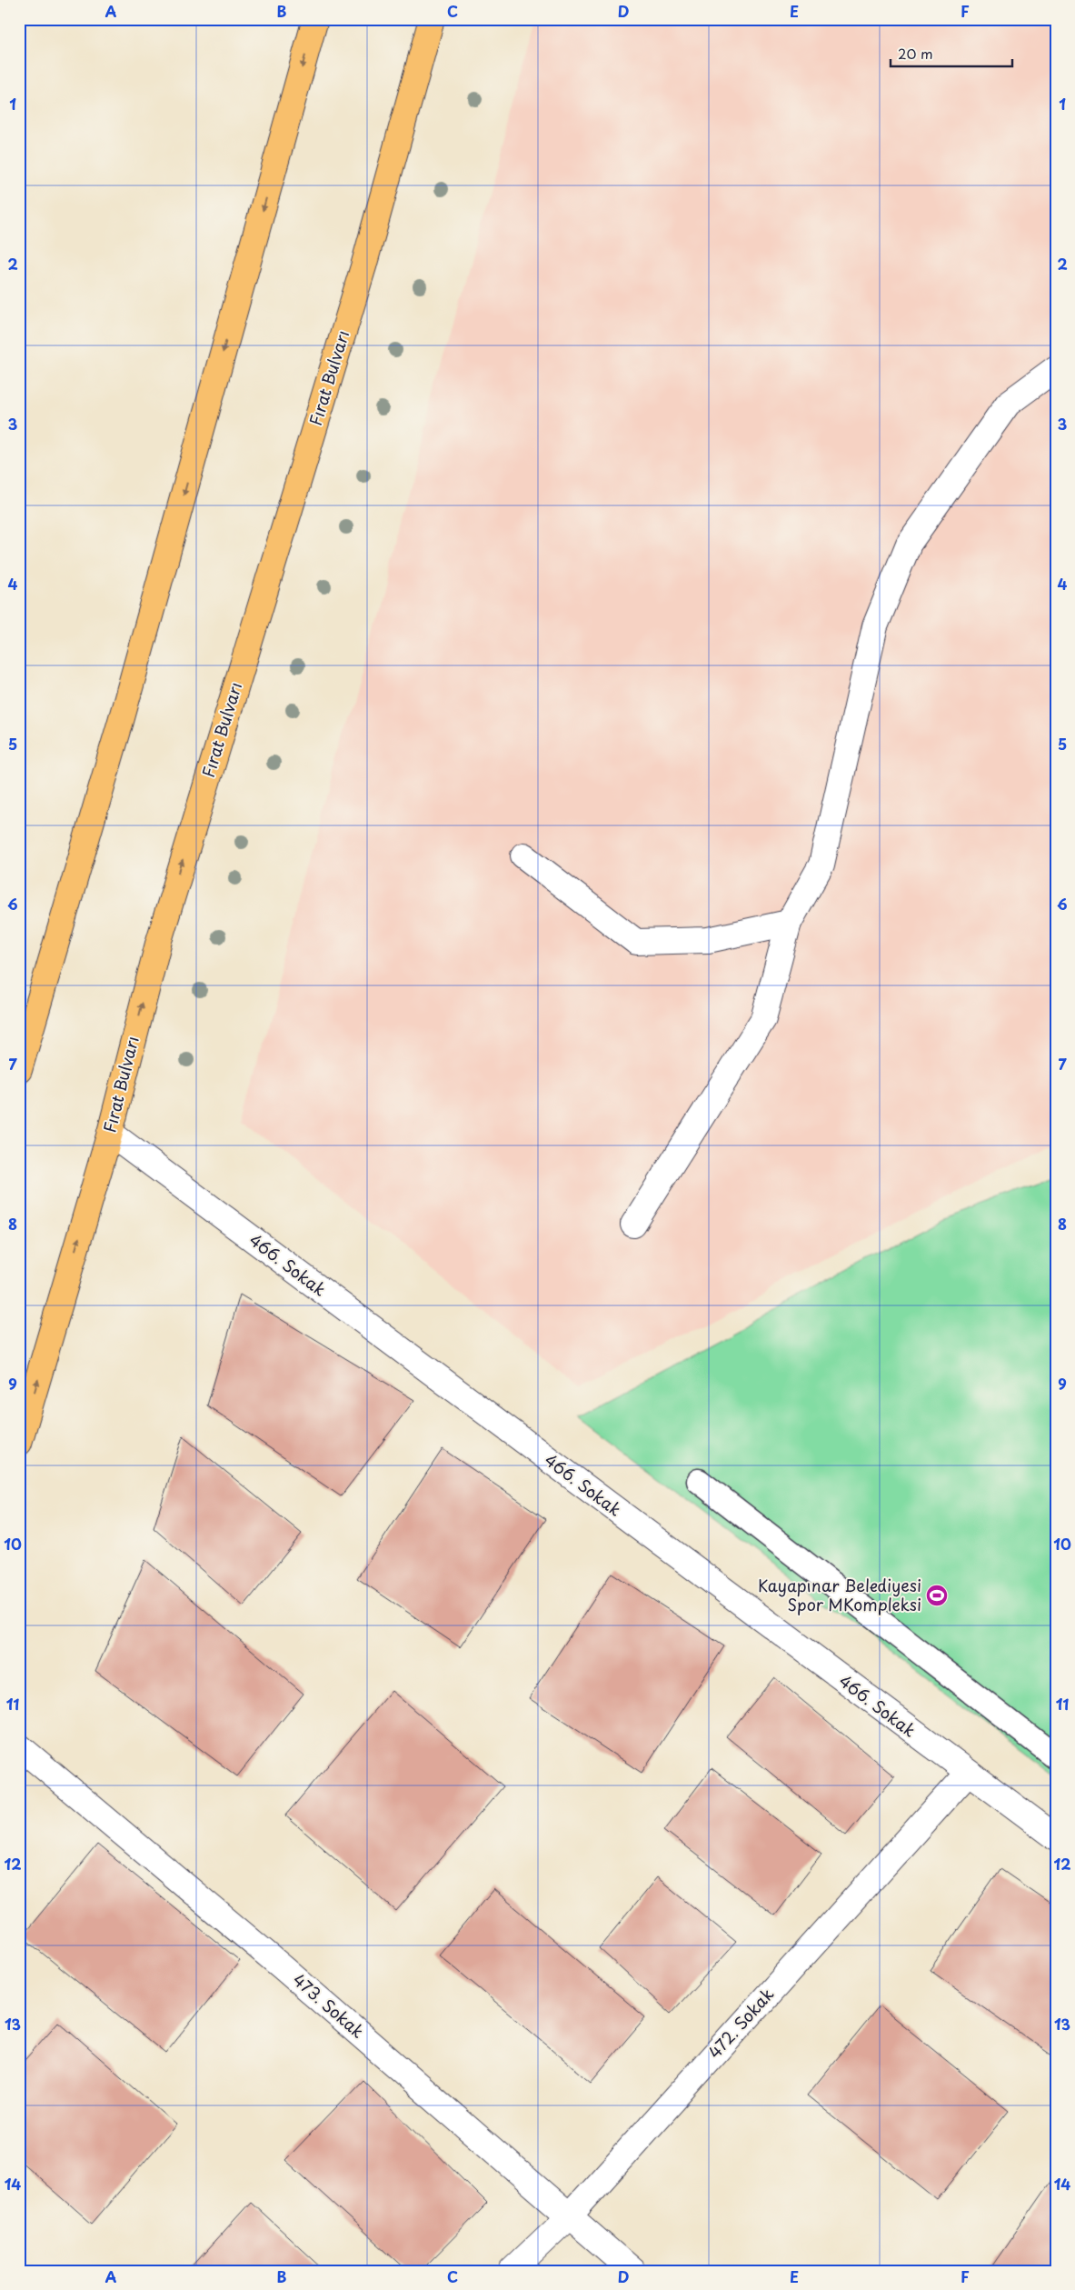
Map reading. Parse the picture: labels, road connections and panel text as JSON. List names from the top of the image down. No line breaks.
{"streets":{"main road":["Fırat Bulvarı"],"street":["466. Sokak","473. Sokak","472. Sokak"]},"crossings":[["Fırat Bulvarı","466. Sokak"],["466. Sokak","472. Sokak"],["473. Sokak","472. Sokak"]],"places":{"sports":["Kayapınar Belediyesi Spor MKompleksi"]},"scale_bar":"20 m","grid":{"columns":["A","B","C","D","E","F"],"rows":["1","2","3","4","5","6","7","8","9","10","11","12","13","14"]}}
